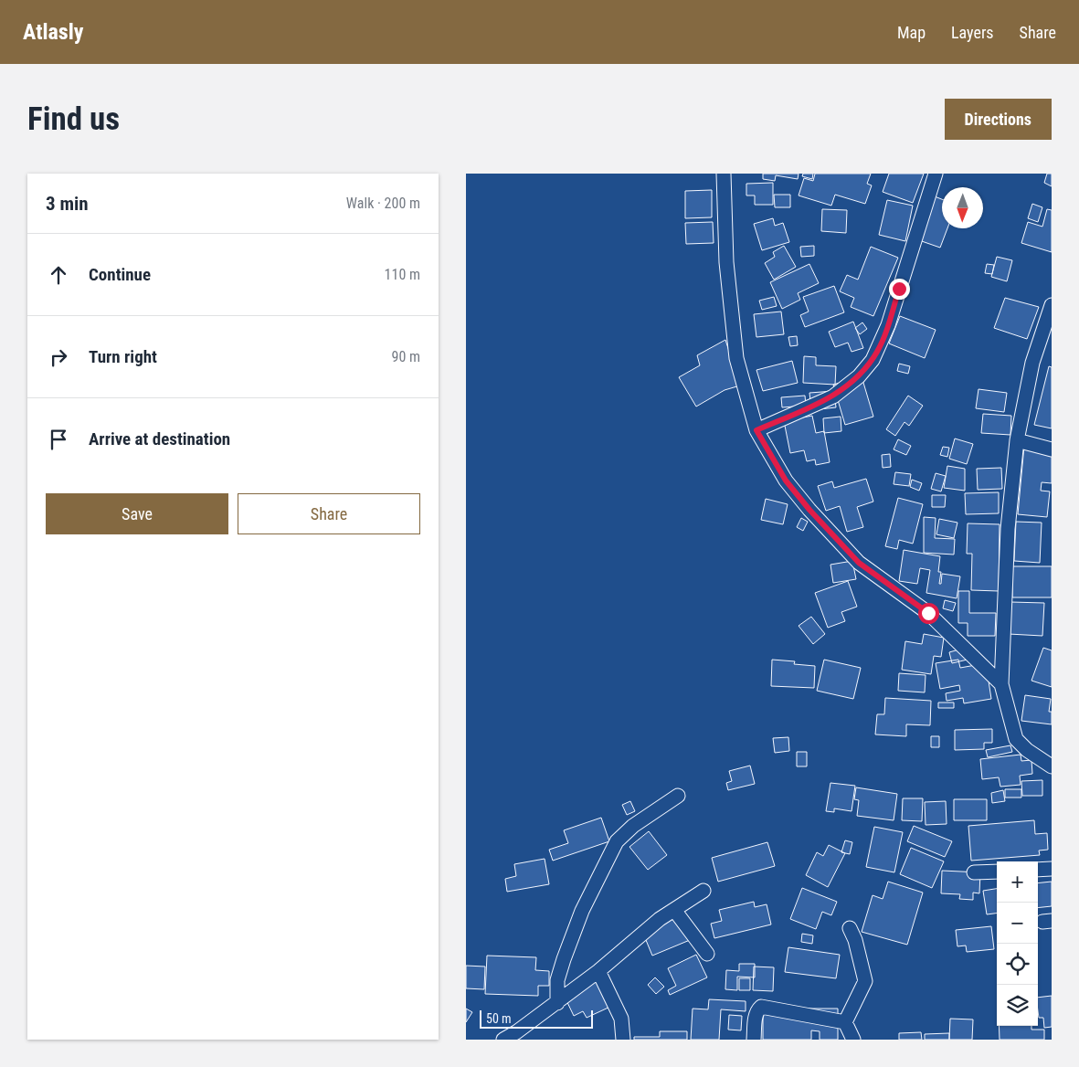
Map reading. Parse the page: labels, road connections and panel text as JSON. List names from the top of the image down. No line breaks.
{"scale_bar":"50 m","north":"bottom","page":{"header":"Atlasly","nav":["Map","Layers","Share"],"buttons":["Directions",["Save","Share"]],"title":"Find us","heading":["3 min","Walk · 200 m"],"list":[["Continue","110 m"],["Turn right","90 m"],"Arrive at destination"],"map_buttons":["+","−"],"scale":"50 m"}}
